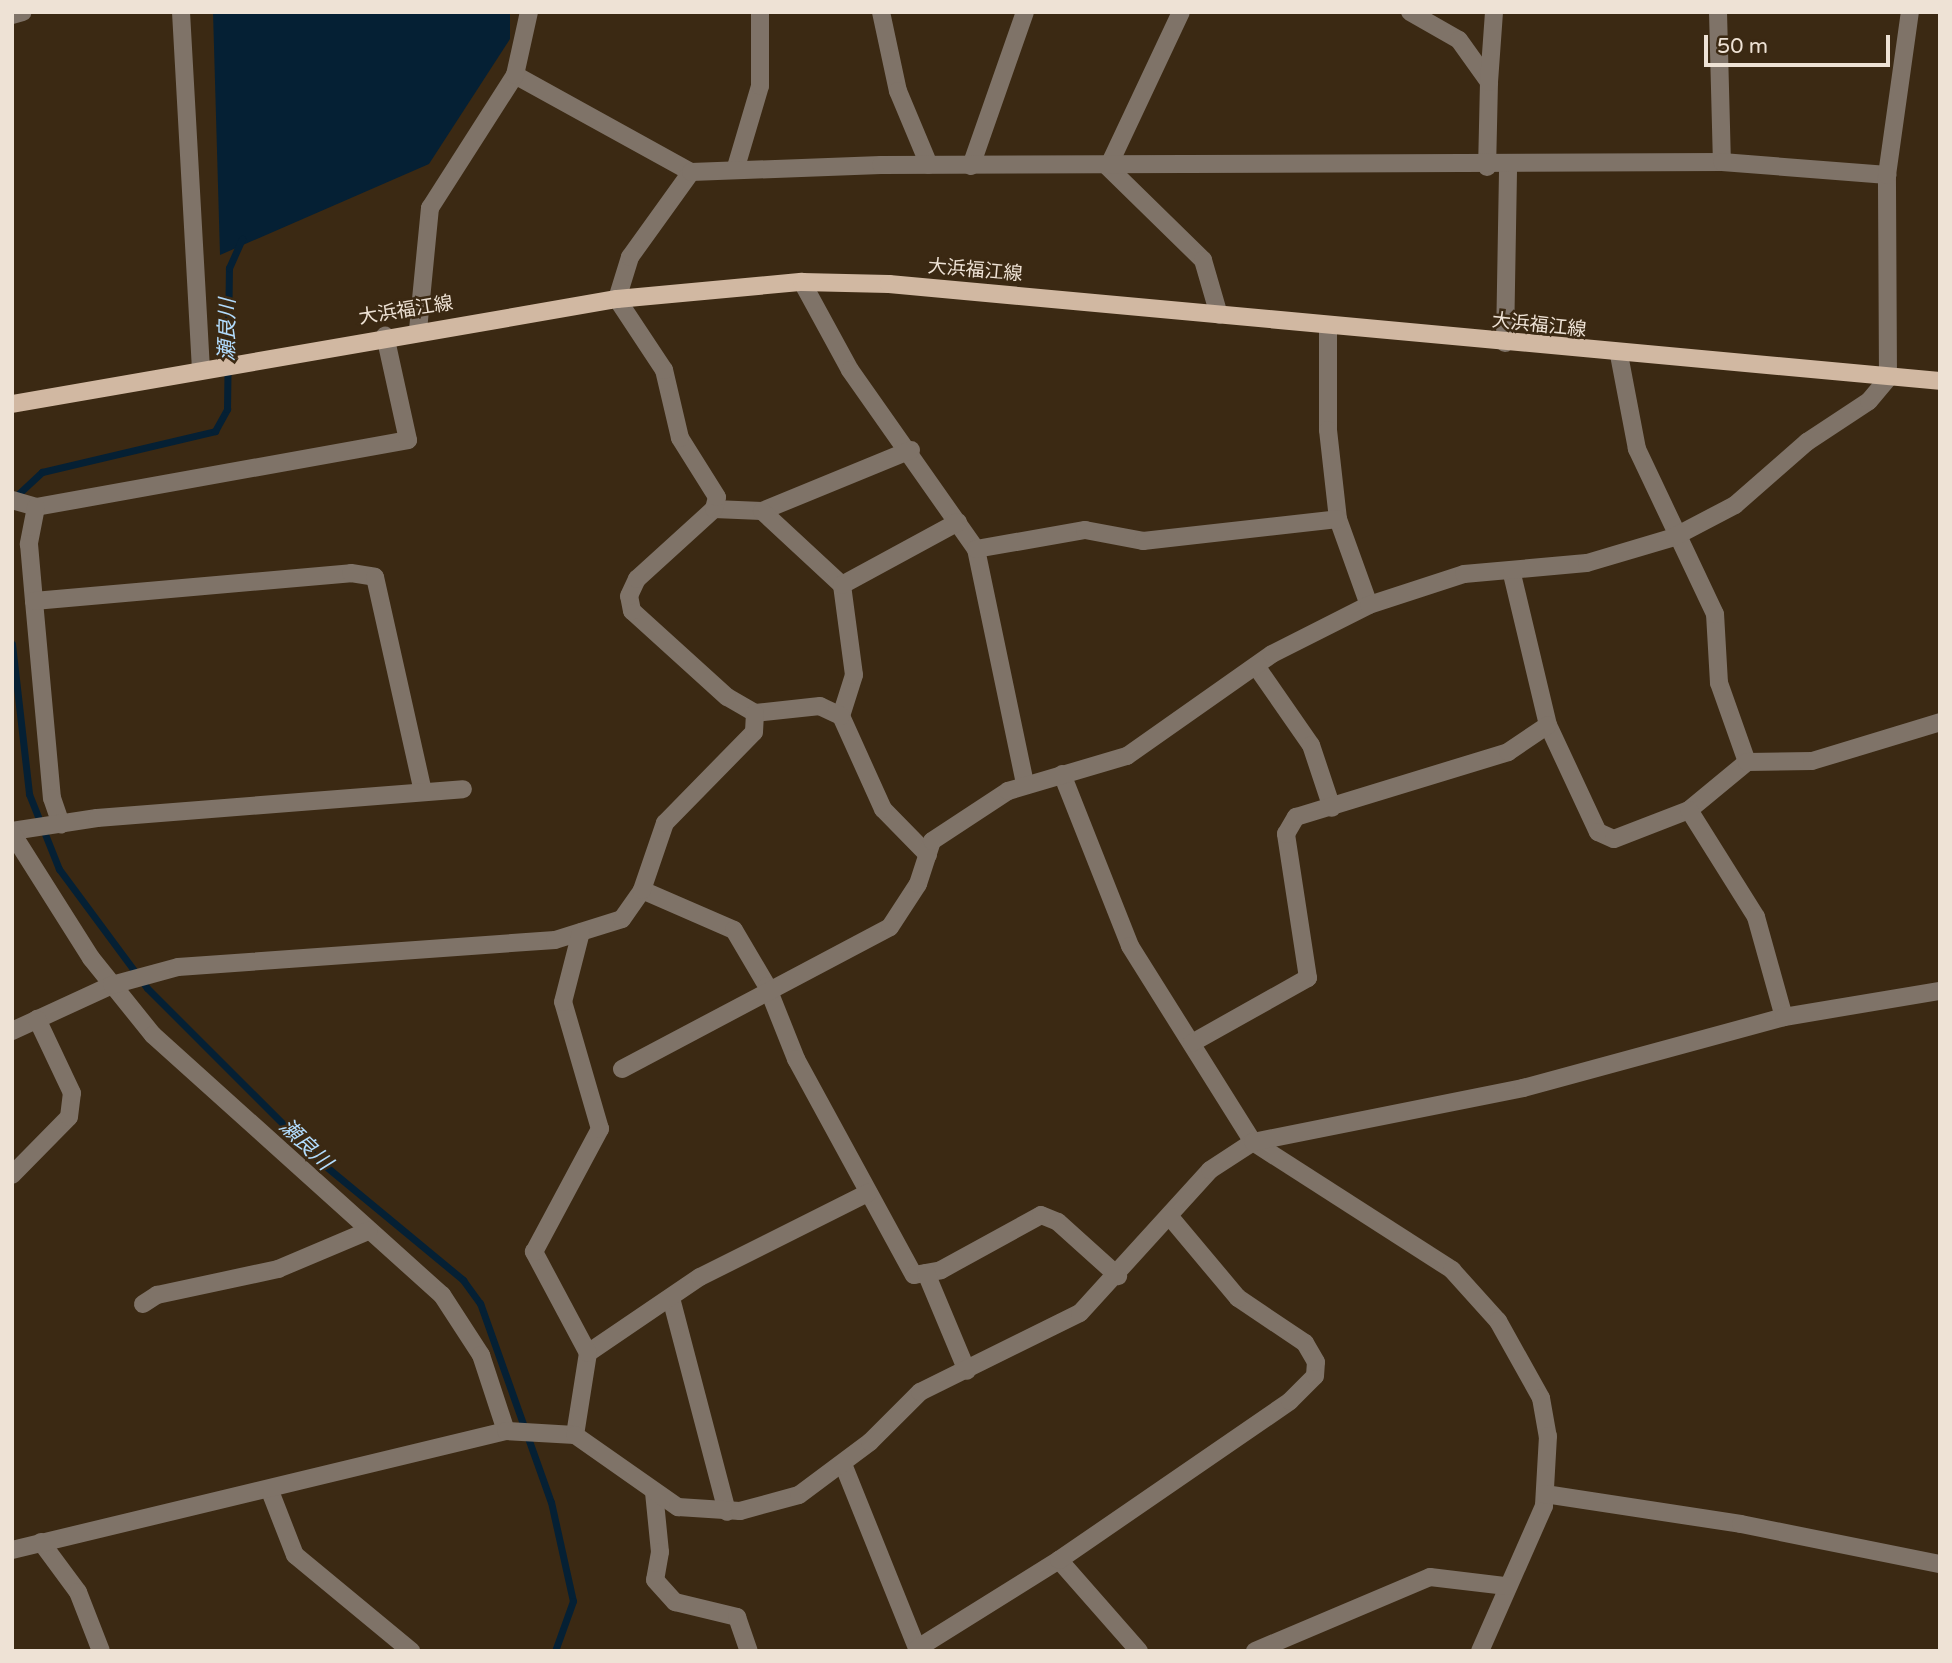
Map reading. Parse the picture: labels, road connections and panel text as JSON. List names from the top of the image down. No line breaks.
{"streets":{"main road":["大浜福江線"]},"water":["瀬良川"],"scale_bar":"50 m"}
